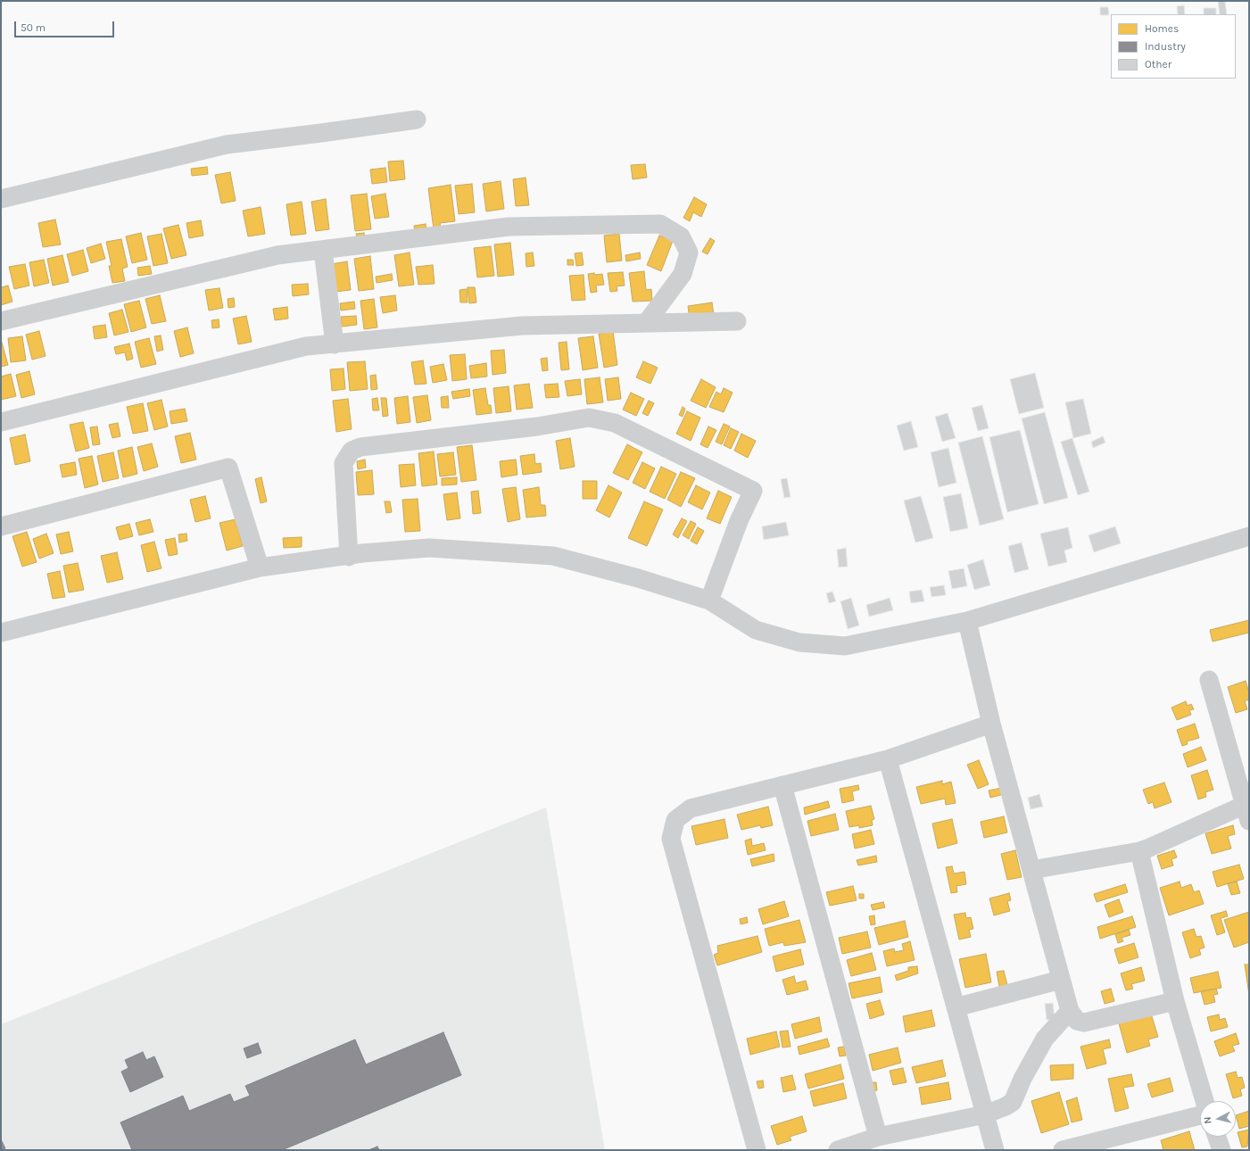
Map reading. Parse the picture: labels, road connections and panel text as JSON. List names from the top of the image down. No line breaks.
{"legend":["Homes","Industry","Other"],"scale_bar":"50 m","north":"left"}
